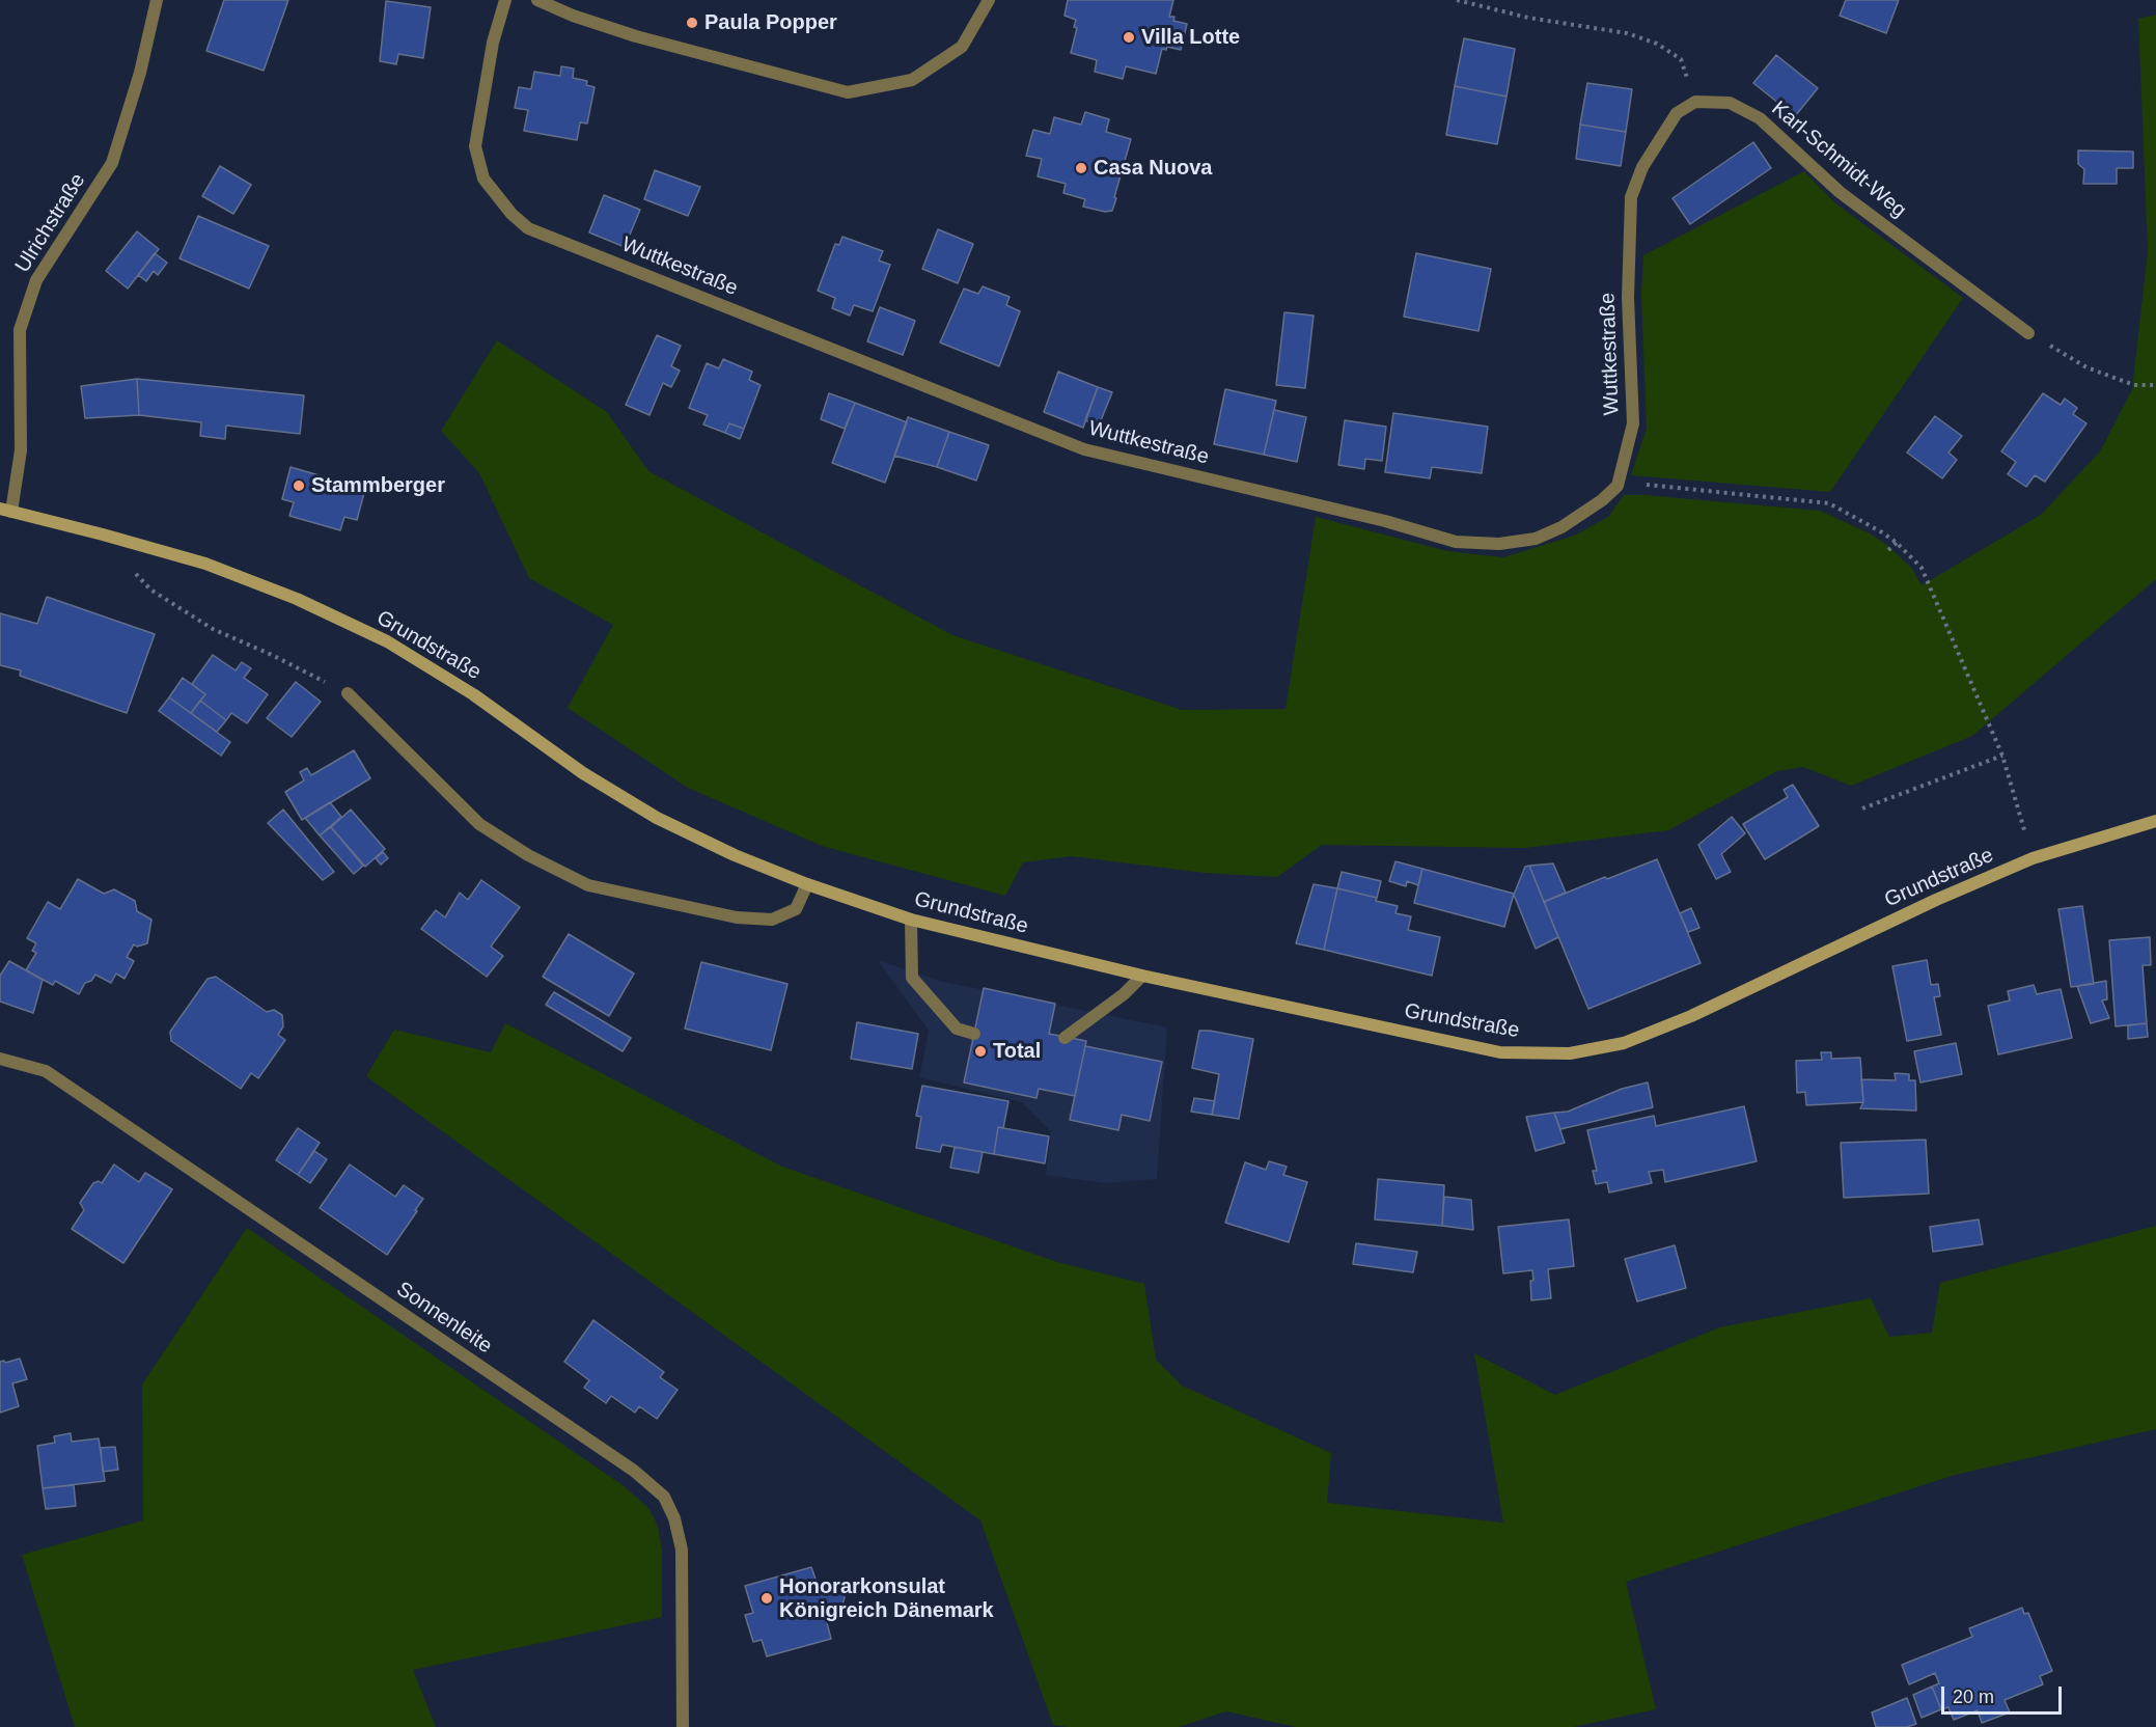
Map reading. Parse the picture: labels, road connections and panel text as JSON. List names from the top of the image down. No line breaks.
{"streets":{"main road":["Grundstraße"],"street":["Karl-Schmidt-Weg","Ulrichstraße","Wuttkestraße","Sonnenleite"]},"crossings":[["Karl-Schmidt-Weg","Wuttkestraße"],["Ulrichstraße","Grundstraße"]],"places":["Paula Popper","Villa Lotte","Casa Nuova","Stammberger","Total","Honorarkonsulat Königreich Dänemark"],"scale_bar":"20 m"}
